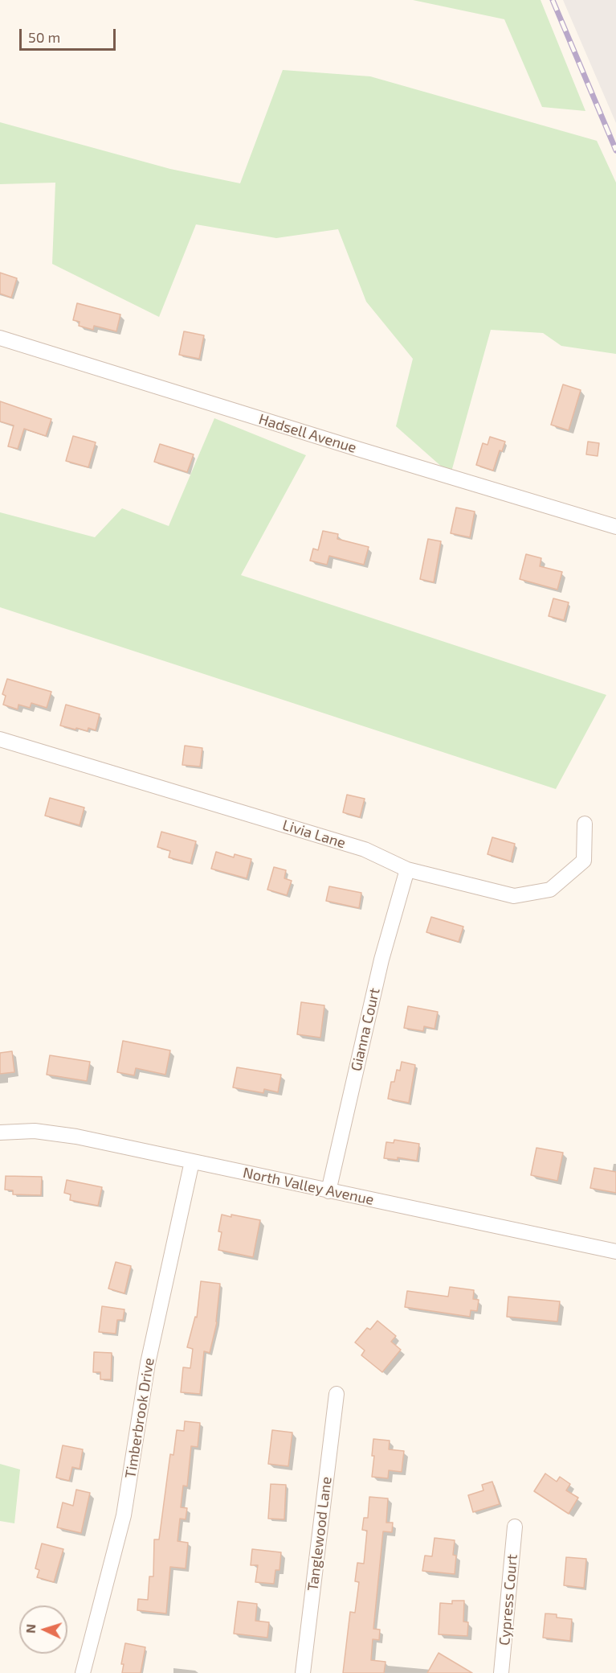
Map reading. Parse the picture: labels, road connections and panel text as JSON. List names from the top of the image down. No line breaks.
{"streets":{"street":["Hadsell Avenue","Livia Lane","Gianna Court","North Valley Avenue","Timberbrook Drive","Tanglewood Lane","Cypress Court"]},"crossings":[["Livia Lane","Gianna Court"],["Gianna Court","North Valley Avenue"],["North Valley Avenue","Timberbrook Drive"]],"scale_bar":"50 m","north":"left"}
